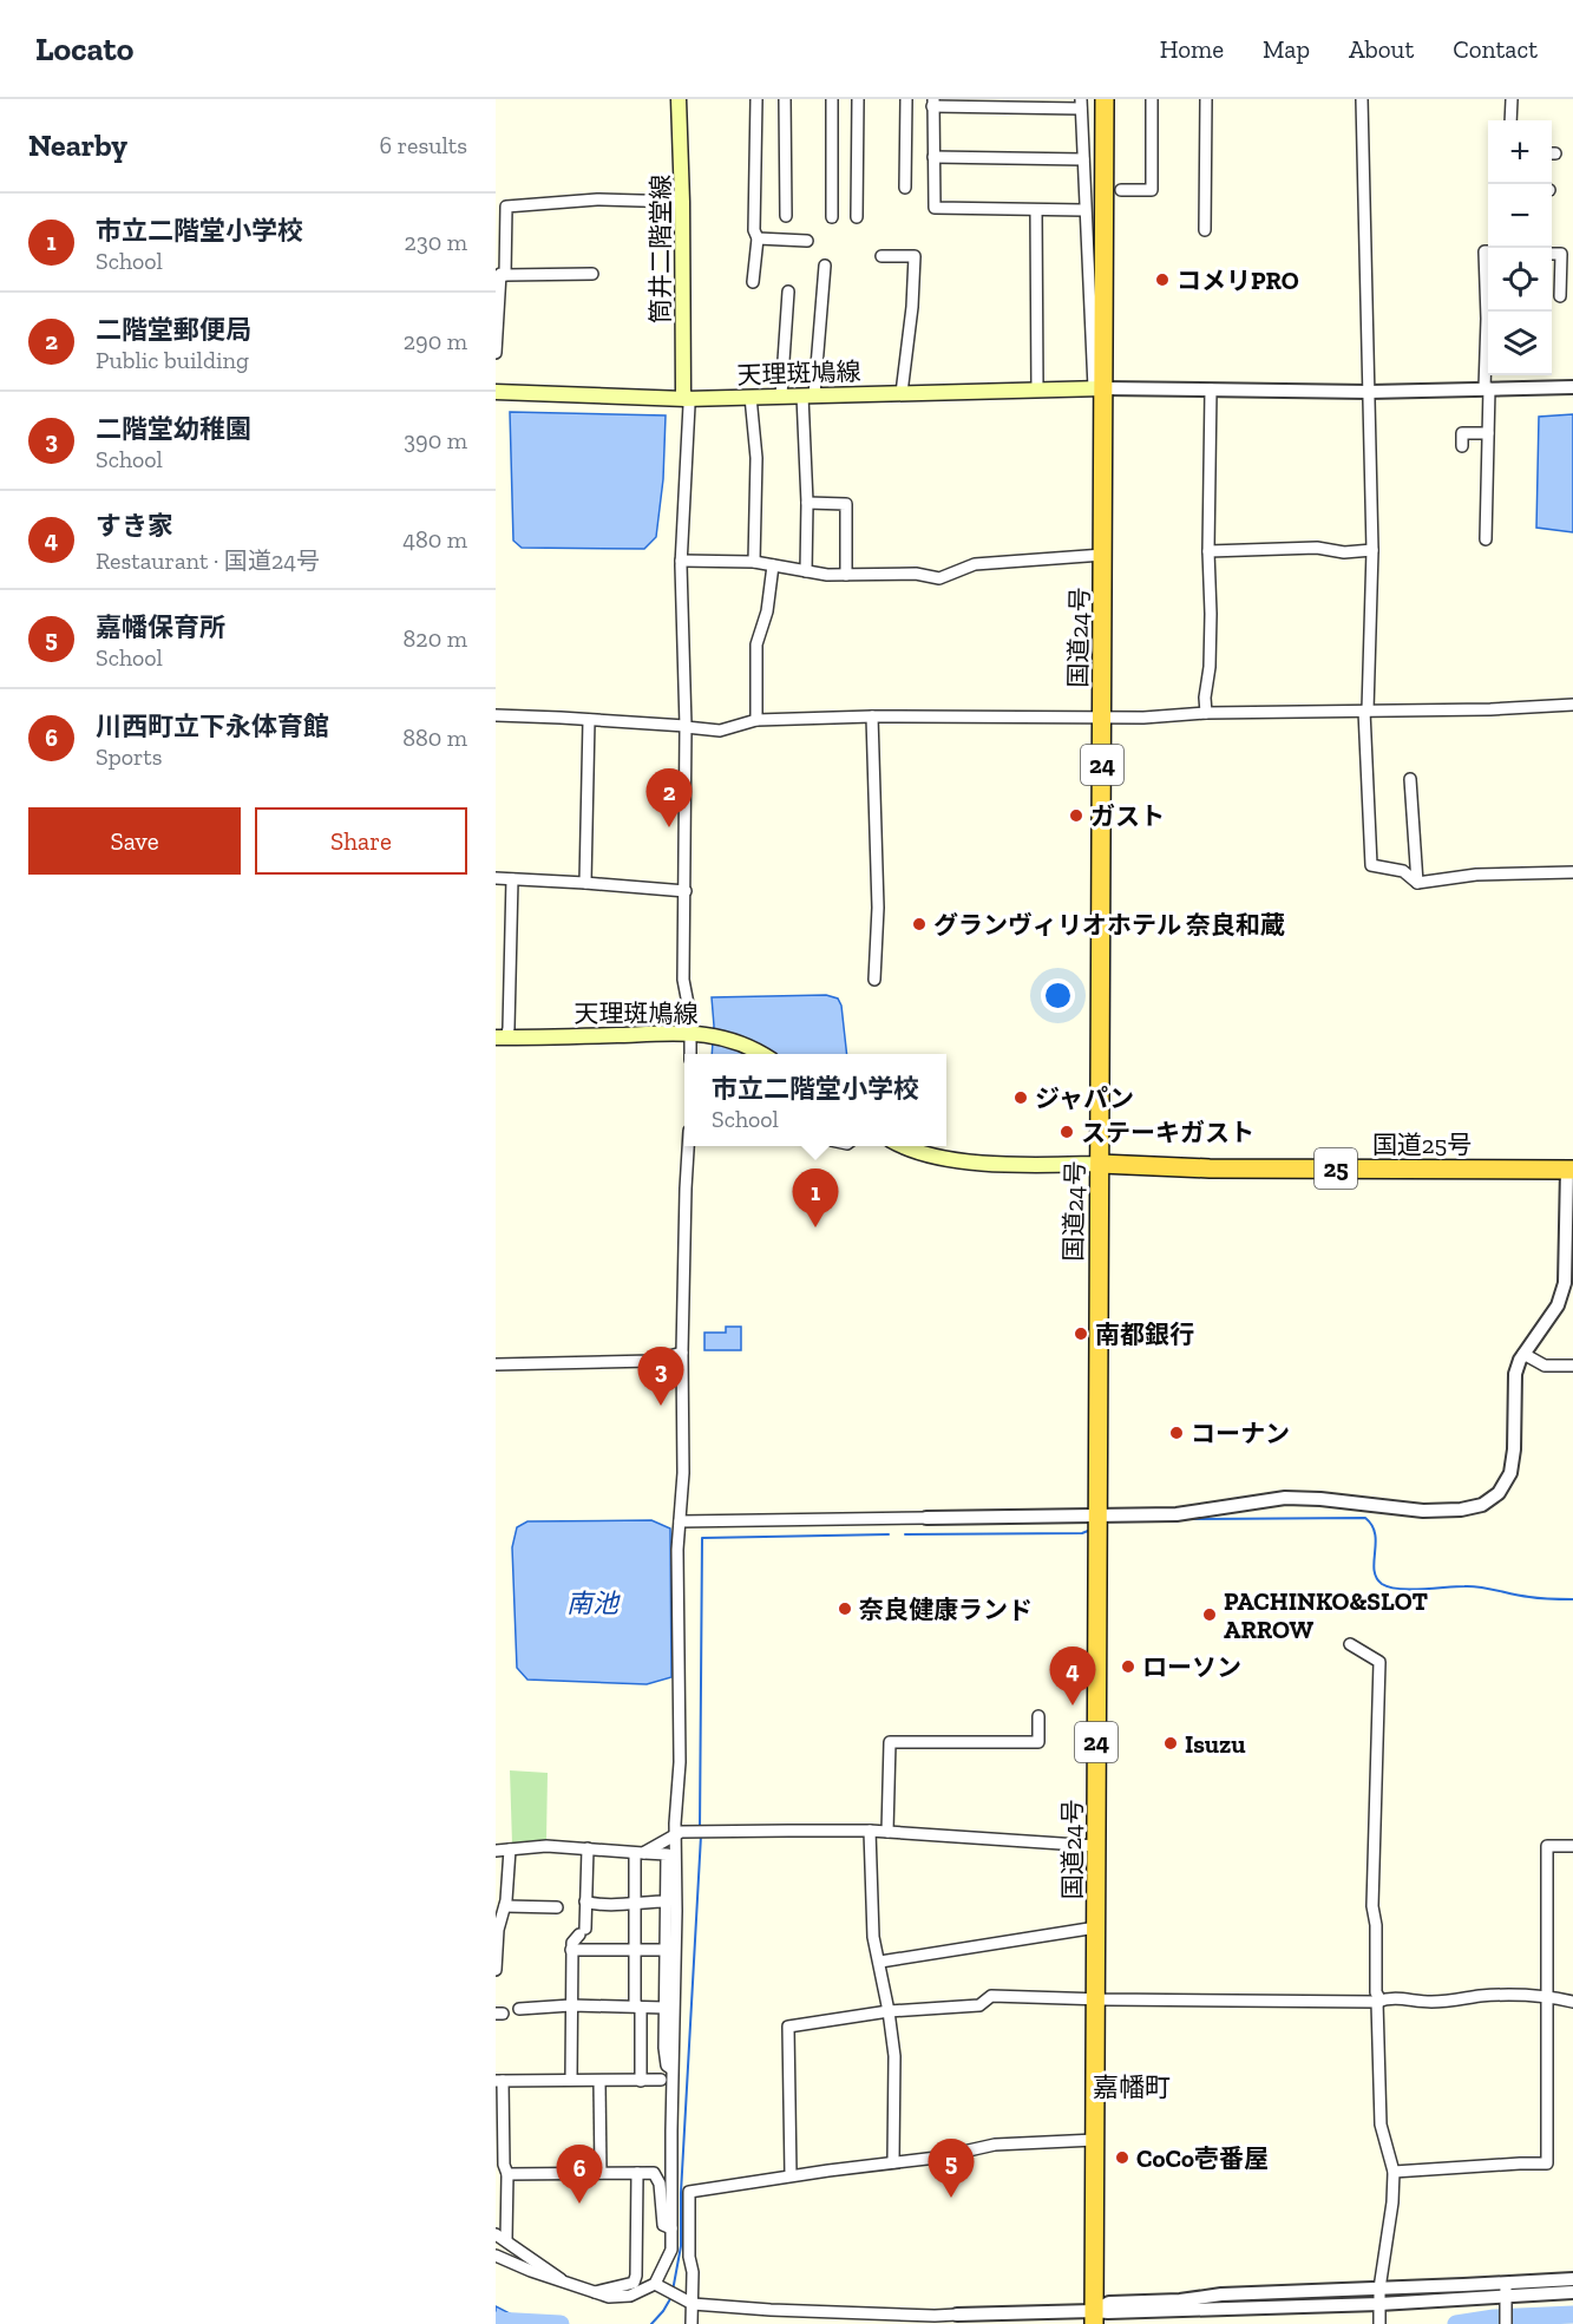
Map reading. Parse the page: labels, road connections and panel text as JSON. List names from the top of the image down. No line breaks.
{"streets":{"highway":["国道24号","24","国道25号","25"],"main road":["筒井二階堂線","天理斑鳩線"]},"crossings":[["筒井二階堂線","天理斑鳩線"],["天理斑鳩線","国道24号"],["国道24号","国道25号"]],"districts":["嘉幡町"],"water":["南池"],"places":["コメリPRO","ガスト","グランヴィリオホテル 奈良和蔵","ジャパン","ステーキガスト","南都銀行","コーナン","奈良健康ランド","PACHINKO&SLOT ARROW","ローソン","Isuzu","CoCo壱番屋"],"page":{"header":"Locato","nav":["Home","Map","About","Contact"],"heading":["Nearby","6 results"],"map_buttons":["+","−"],"list":[{"mark":"1","name":"市立二階堂小学校","note":"School","value":"230 m"},{"mark":"2","name":"二階堂郵便局","note":"Public building","value":"290 m"},{"mark":"3","name":"二階堂幼稚園","note":"School","value":"390 m"},{"mark":"4","name":"すき家","note":"Restaurant · 国道24号","value":"480 m"},{"mark":"5","name":"嘉幡保育所","note":"School","value":"820 m"},{"mark":"6","name":"川西町立下永体育館","note":"Sports","value":"880 m"}],"pins":["2","1","3","4","5","6"],"buttons":["Save","Share"],"popup":["市立二階堂小学校","School"]}}
